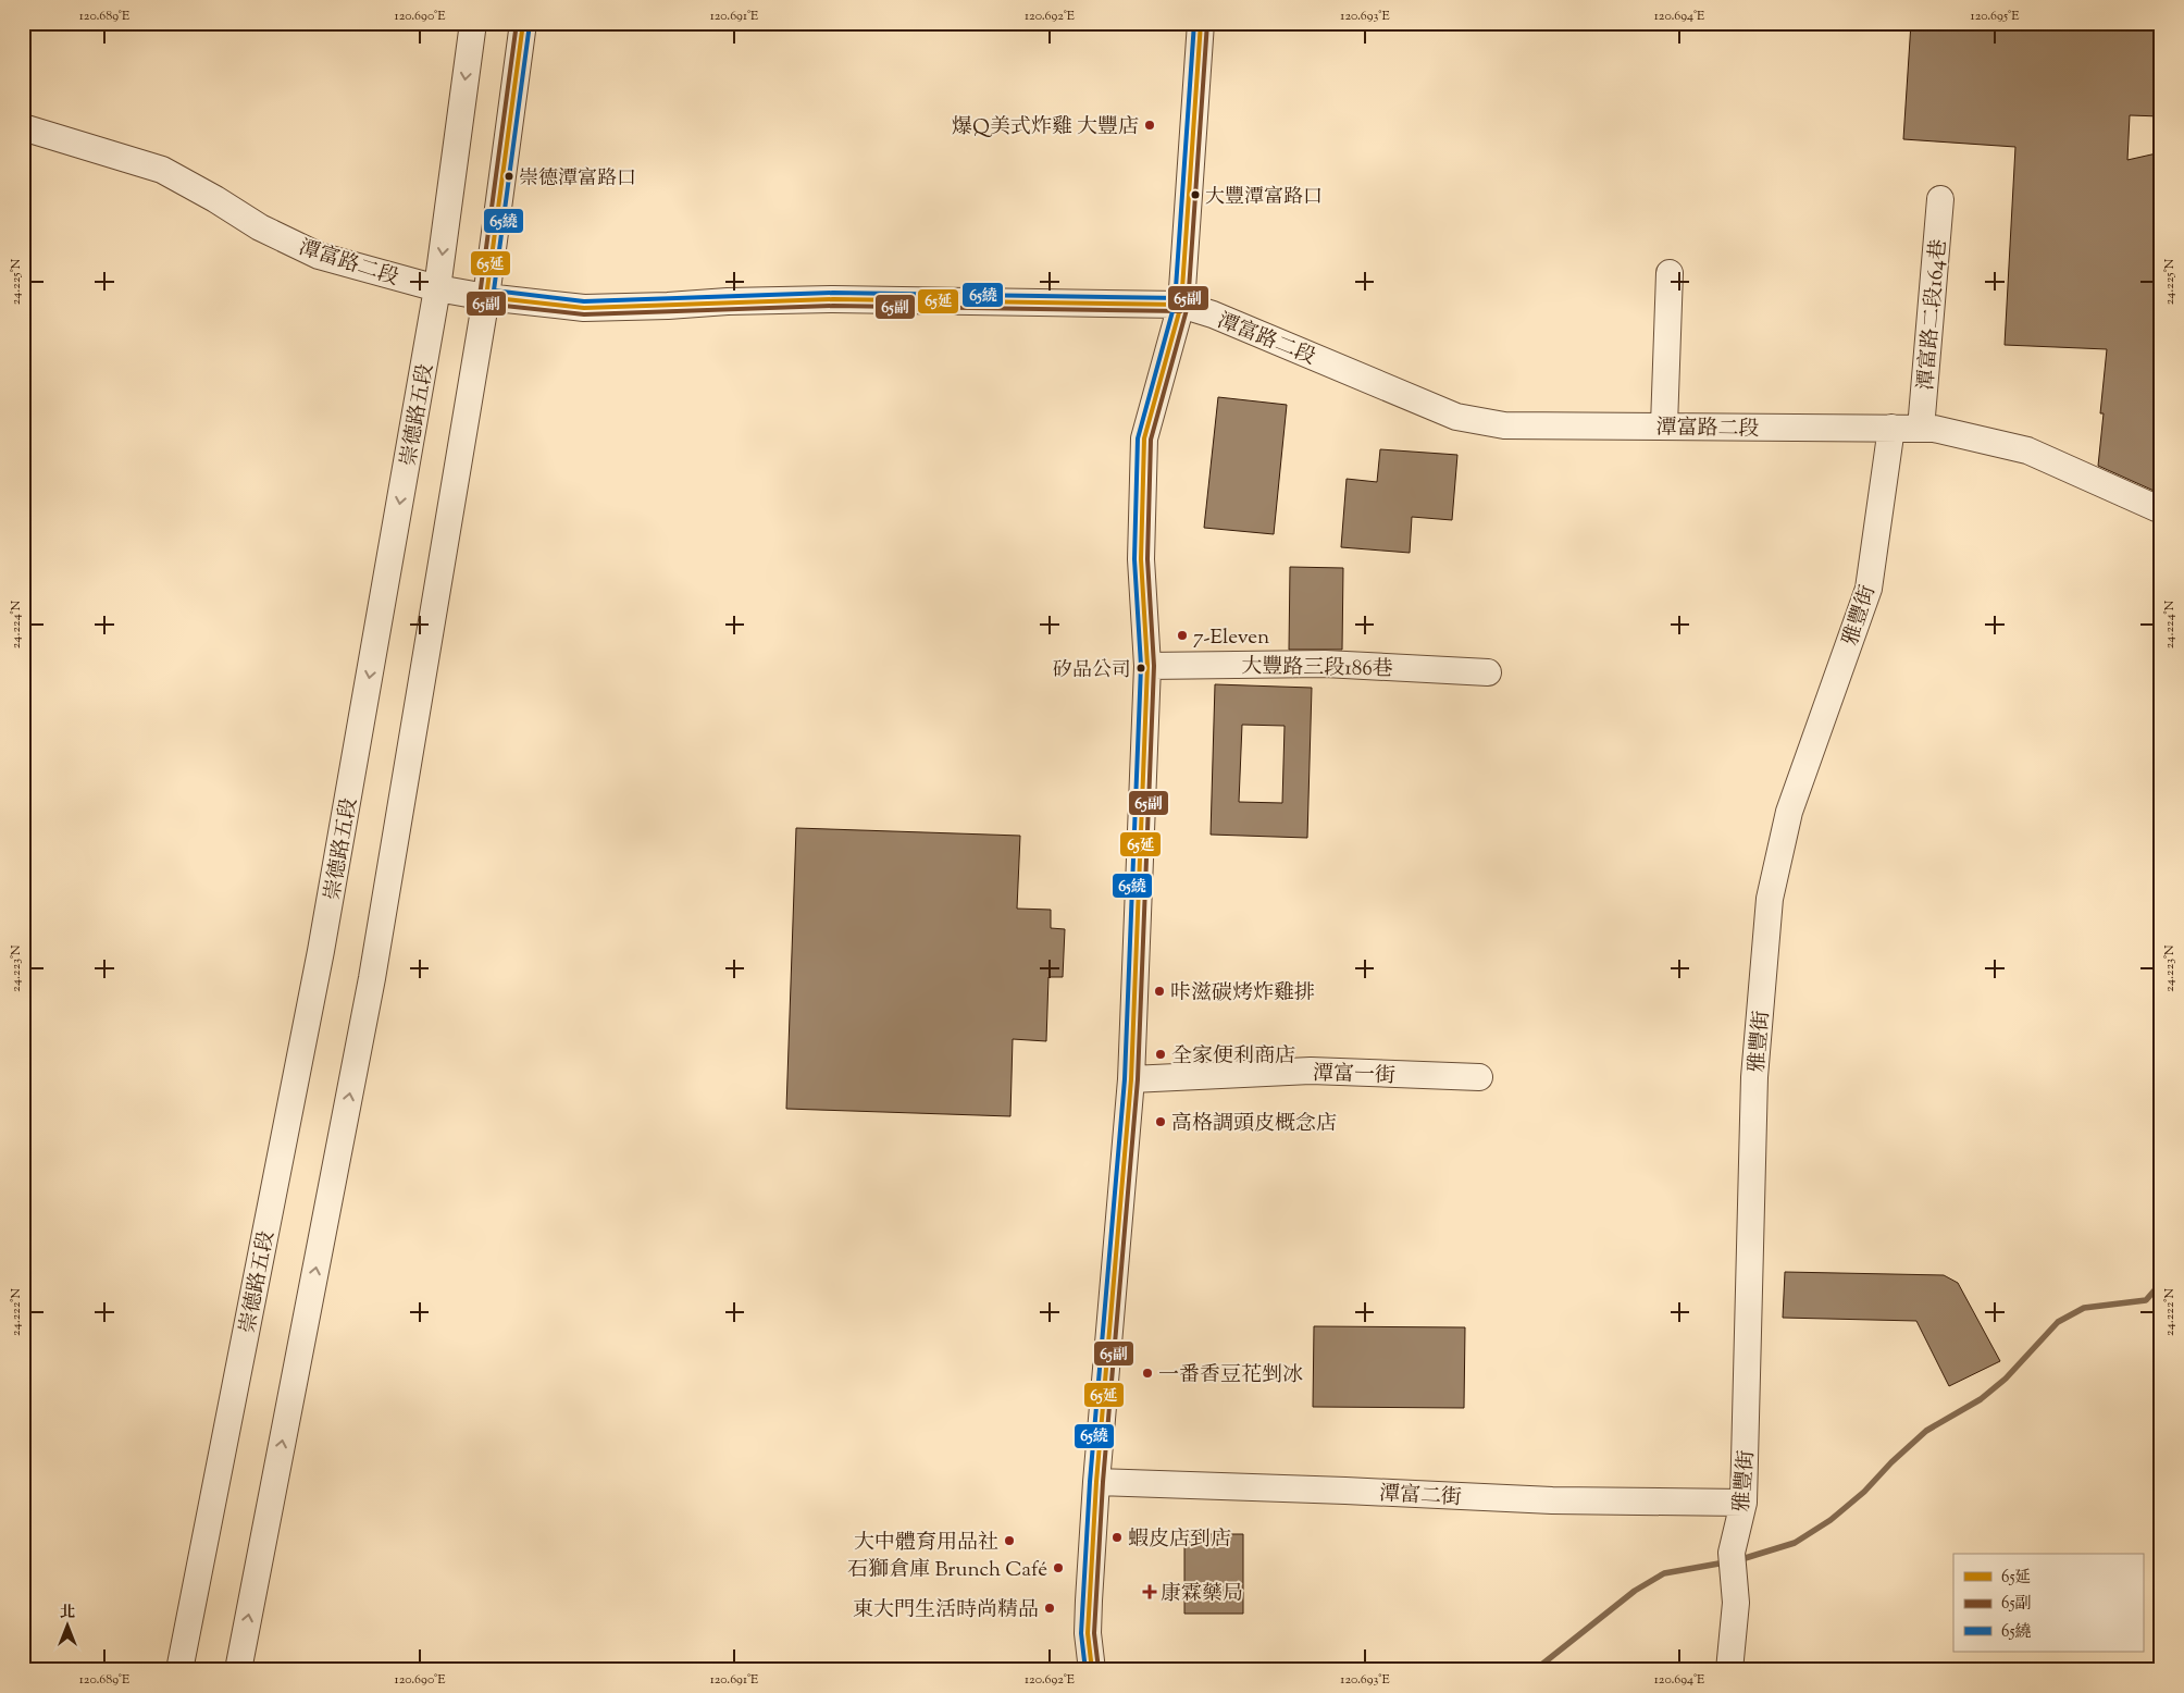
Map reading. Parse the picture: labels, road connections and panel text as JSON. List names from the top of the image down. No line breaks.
{"streets":{"street":["潭富路二段","潭富路二段164巷","崇德路五段","雅豐街","大豐路三段186巷","潭富一街","潭富二街"]},"crossings":[["潭富路二段","潭富路二段164巷"],["潭富路二段","崇德路五段"],["潭富路二段","雅豐街"],["雅豐街","潭富二街"]],"places":{"other":["爆Q美式炸雞 大豐店","崇德潭富路口","大豐潭富路口","7-Eleven","矽品公司","咔滋碳烤炸雞排","全家便利商店","高格調頭皮概念店","一番香豆花剉冰","蝦皮店到店","大中體育用品社","石獅倉庫 Brunch Café","東大門生活時尚精品"],"health":["康霖藥局"]},"lines":["transit line 65延","transit line 65副","transit line 65繞"],"legend":["65延","65副","65繞"],"north":"top","coordinates":["120.689°E","120.690°E","120.691°E","120.692°E","120.693°E","120.694°E","120.695°E","24.225°N","24.224°N","24.223°N","24.222°N"]}
